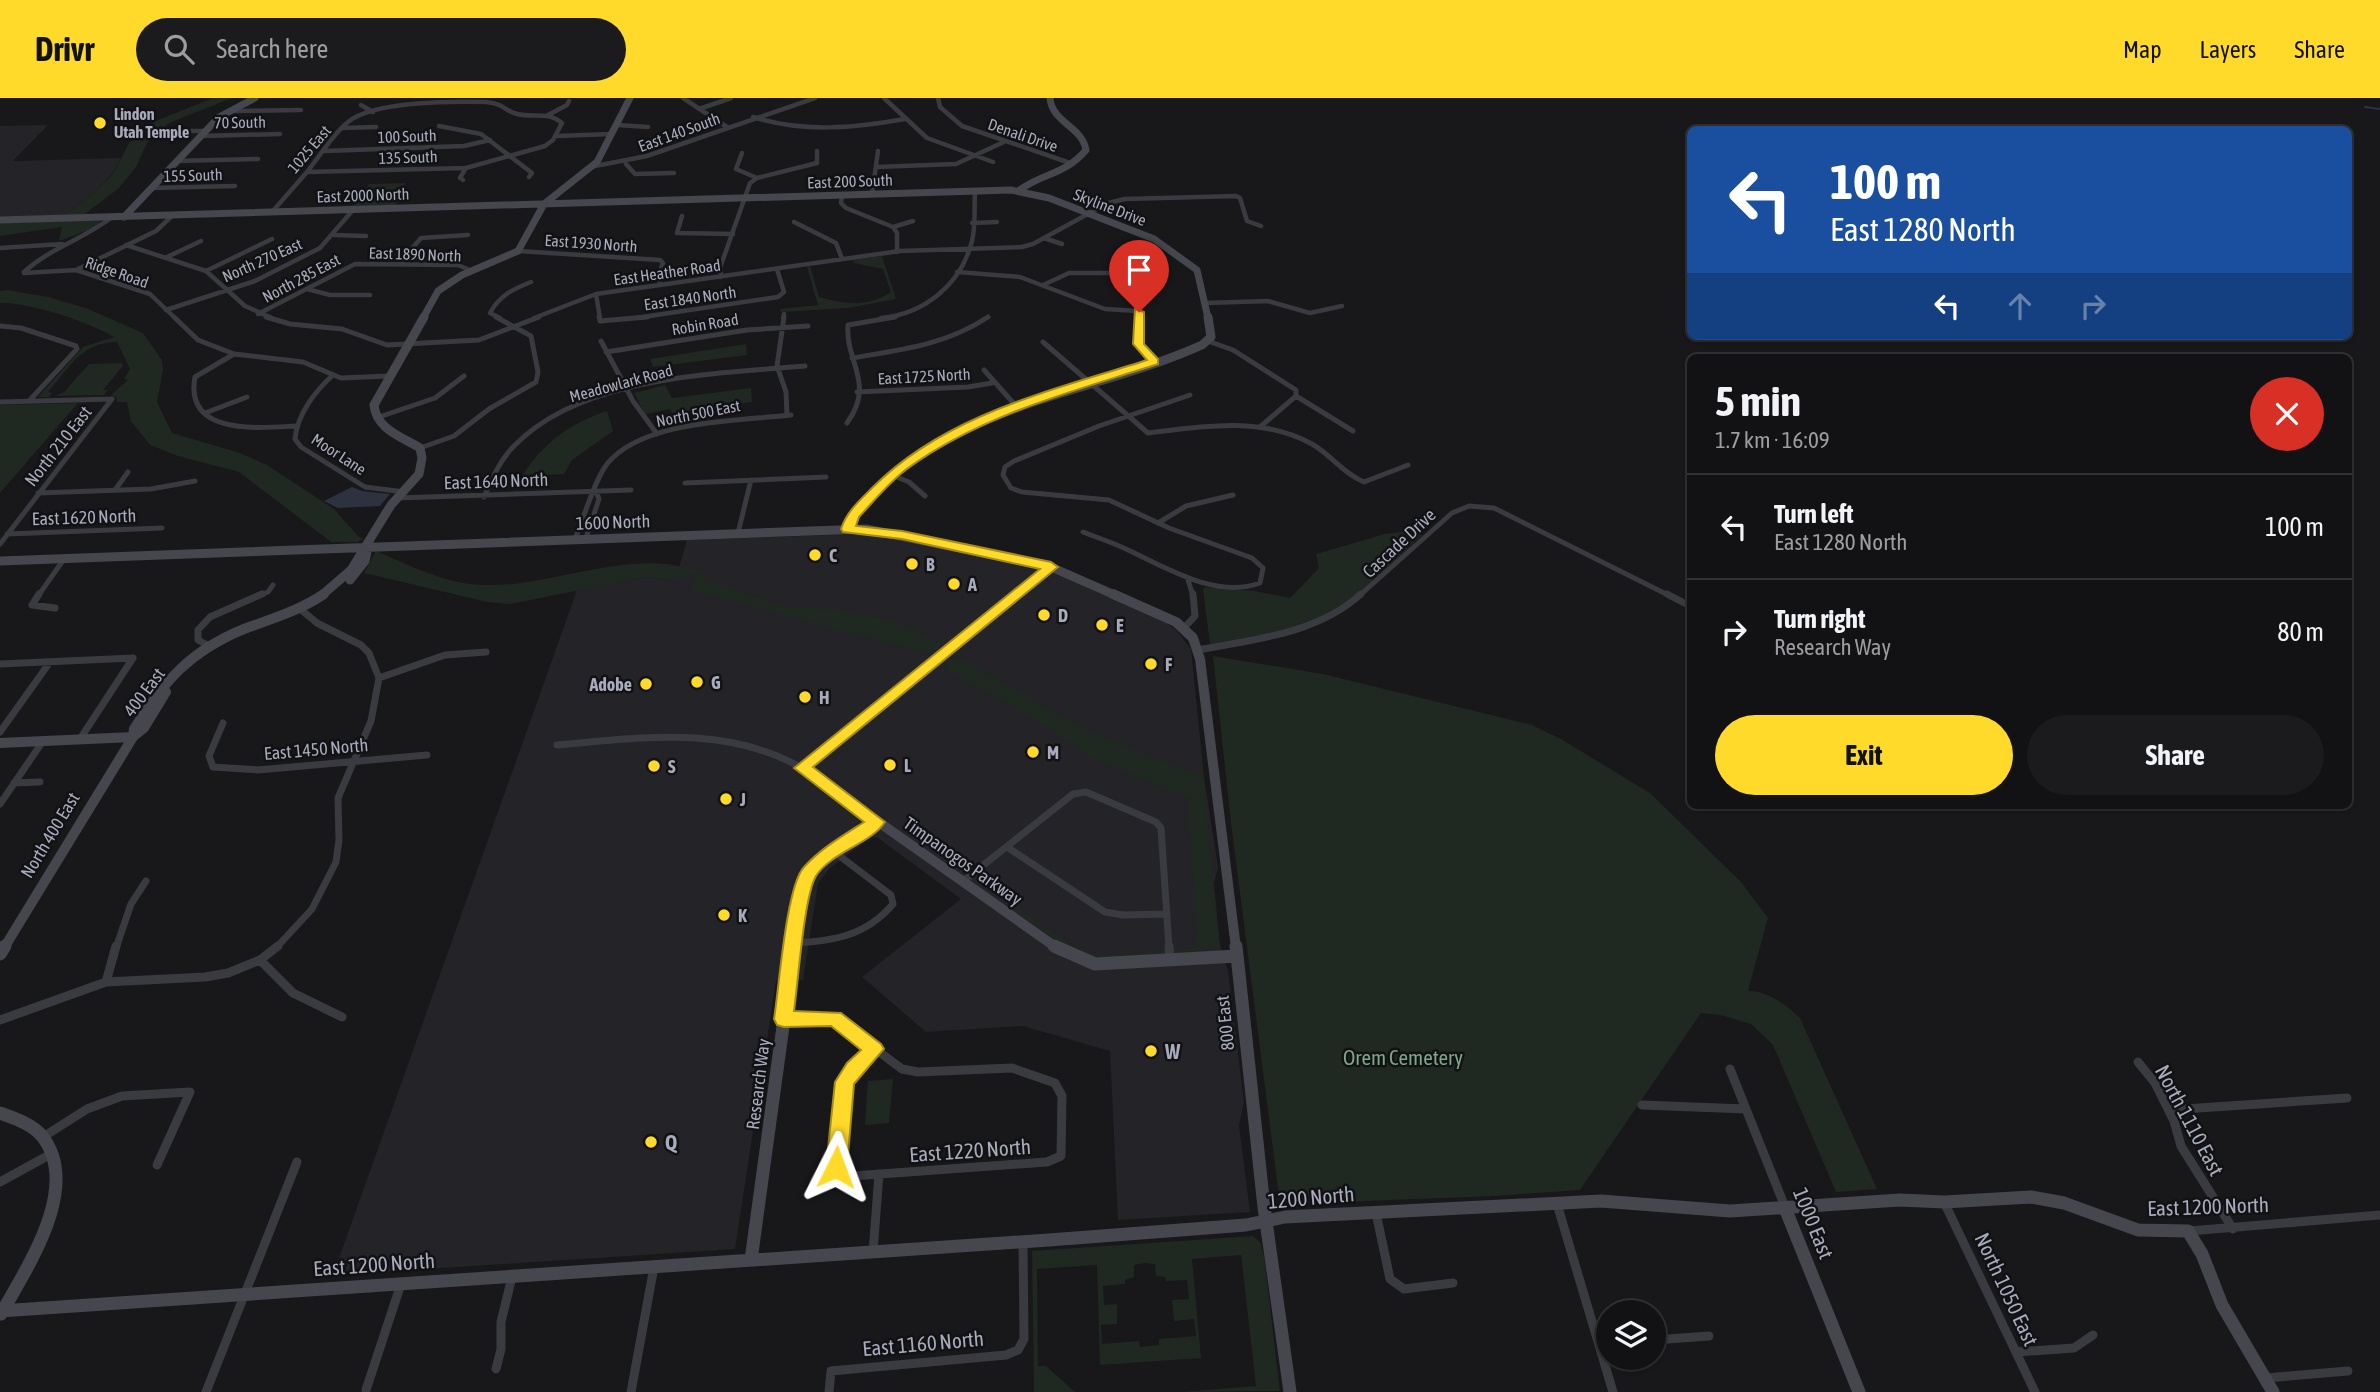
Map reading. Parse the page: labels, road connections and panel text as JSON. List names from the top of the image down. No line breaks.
{"streets":{"street":["70 South","East 140 South","Denali Drive","100 South","1025 East","135 South","155 South","East 200 South","East 2000 North","Skyline Drive","East 1930 North","East 1890 North","North 270 East","Ridge Road","East Heather Road","North 285 East","East 1840 North","Robin Road","East 1725 North","Meadowlark Road","North 500 East","North 210 East","Moor Lane","East 1640 North","East 1620 North","1600 North","Cascade Drive","400 East","East 1450 North","North 400 East","Timpanogos Parkway","800 East","Research Way","North 1110 East","East 1220 North","1200 North","East 1200 North","1000 East","North 1050 East","East 1160 North"]},"crossings":[["100 South","1025 East"],["1025 East","135 South"],["1025 East","East 2000 North"],["East 200 South","East 2000 North"],["East 200 South","Skyline Drive"],["East 2000 North","North 270 East"],["Skyline Drive","East Heather Road"],["East 1930 North","East Heather Road"],["East 1890 North","North 285 East"],["North 270 East","Ridge Road"],["North 270 East","East Heather Road"],["Ridge Road","Moor Lane"],["East Heather Road","North 285 East"],["East Heather Road","East 1840 North"],["Meadowlark Road","North 500 East"],["Meadowlark Road","East 1640 North"],["North 500 East","East 1640 North"],["North 500 East","1600 North"],["North 210 East","East 1620 North"],["Moor Lane","400 East"],["East 1640 North","400 East"],["1600 North","Cascade Drive"],["1600 North","400 East"],["1600 North","800 East"],["Cascade Drive","800 East"],["400 East","North 400 East"],["Timpanogos Parkway","800 East"],["Timpanogos Parkway","Research Way"],["800 East","1200 North"],["Research Way","1200 North"],["Research Way","East 1200 North"],["North 1110 East","East 1200 North"],["1200 North","East 1200 North"],["1200 North","1000 East"],["1200 North","East 1160 North"],["East 1200 North","North 1050 East"]],"parks":["Orem Cemetery"],"places":["Lindon Utah Temple","C","B","A","D","E","F","G","Adobe","H","M","L","S","J","K","W","Q"],"page":{"header":"Drivr","search":"Search here","nav":["Map","Layers","Share"],"turn":["100 m","East 1280 North"],"heading":["5 min","1.7 km · 16:09"],"list":[{"name":"Turn left","note":"East 1280 North","value":"100 m"},{"name":"Turn right","note":"Research Way","value":"80 m"}],"buttons":["Exit","Share"]}}
